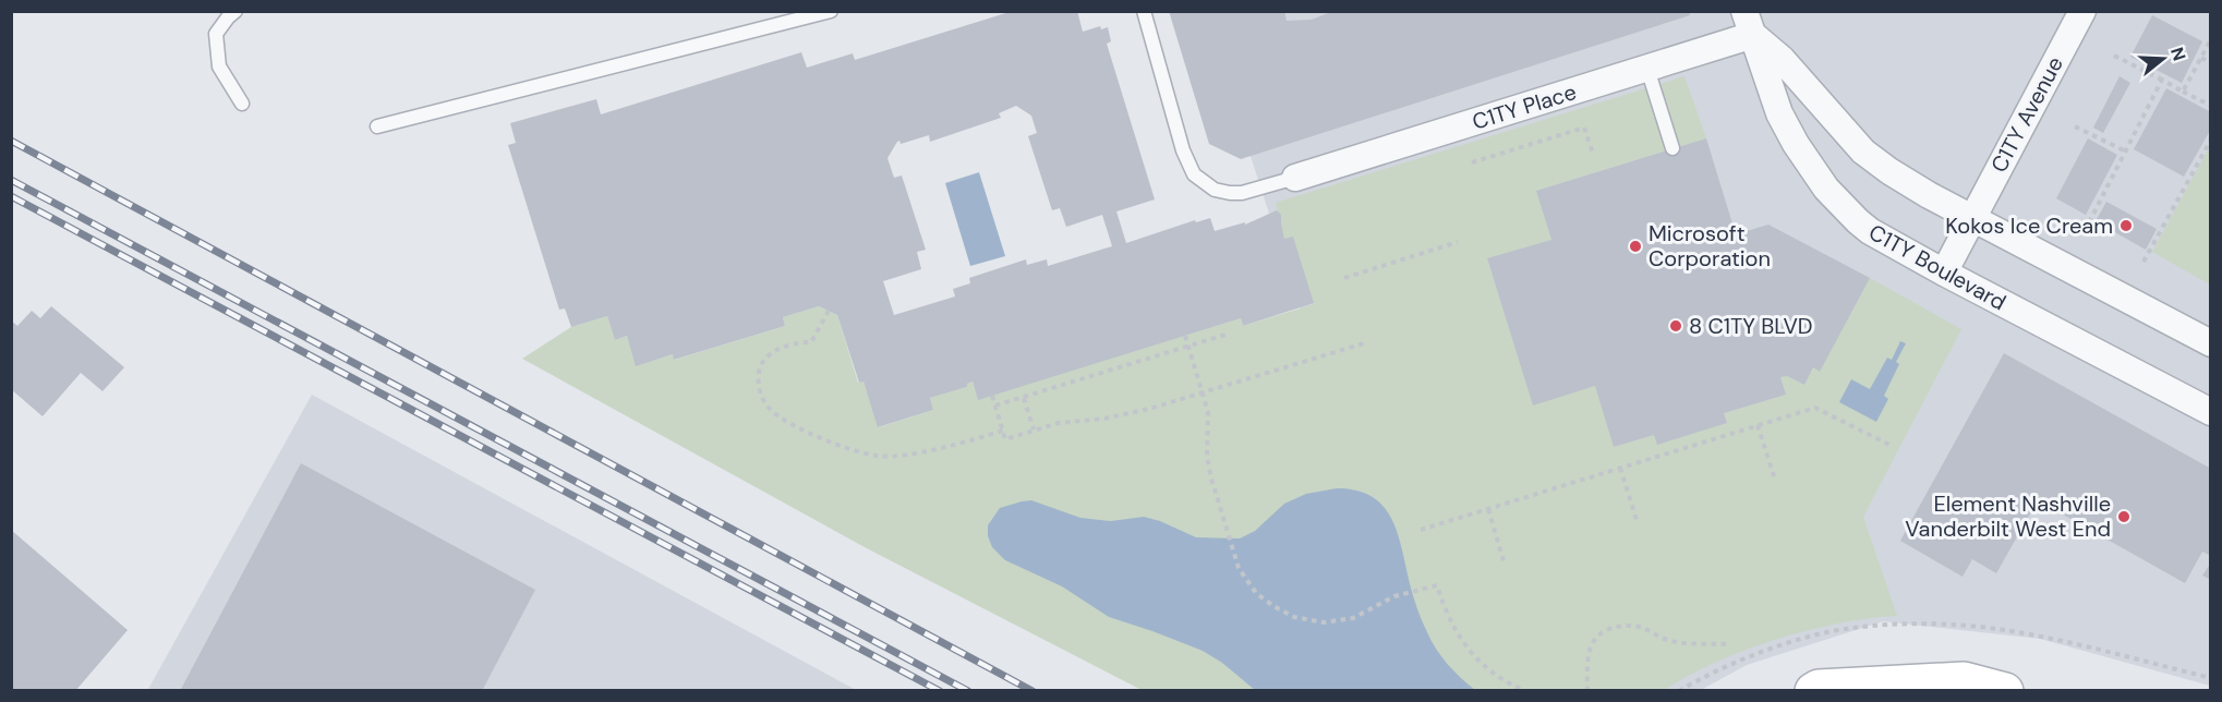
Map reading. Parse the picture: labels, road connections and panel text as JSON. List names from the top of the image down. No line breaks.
{"streets":{"street":["C1TY Place","C1TY Avenue","C1TY Boulevard"]},"crossings":[["C1TY Place","C1TY Boulevard"],["C1TY Avenue","C1TY Boulevard"]],"places":["Kokos Ice Cream","Microsoft Corporation","8 C1TY BLVD","Element Nashville Vanderbilt West End"],"north":"right"}
